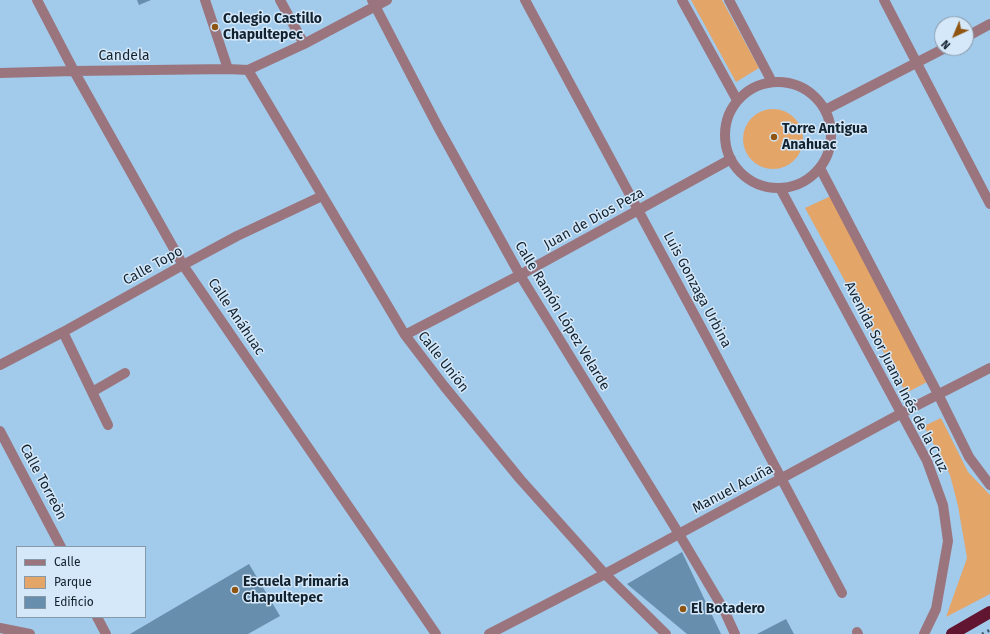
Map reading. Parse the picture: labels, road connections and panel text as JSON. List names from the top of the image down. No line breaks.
{"streets":{"street":["Candela","Juan de Dios Peza","Calle Topo","Luis Gonzaga Urbina","Calle Ramón López Velarde","Calle Anáhuac","Calle Unión","Avenida Sor Juana Inés de la Cruz","Calle Torreòn","Manuel Acuña"]},"crossings":[["Candela","Calle Anáhuac"],["Candela","Calle Unión"],["Juan de Dios Peza","Luis Gonzaga Urbina"],["Juan de Dios Peza","Calle Ramón López Velarde"],["Juan de Dios Peza","Calle Unión"],["Juan de Dios Peza","Avenida Sor Juana Inés de la Cruz"],["Calle Topo","Calle Anáhuac"],["Calle Topo","Calle Unión"],["Luis Gonzaga Urbina","Manuel Acuña"],["Calle Ramón López Velarde","Manuel Acuña"],["Calle Unión","Manuel Acuña"],["Avenida Sor Juana Inés de la Cruz","Manuel Acuña"]],"places":["Colegio Castillo Chapultepec","Torre Antigua Anahuac","Escuela Primaria Chapultepec","El Botadero"],"legend":["Calle","Parque","Edificio"],"north":"bottom left"}
